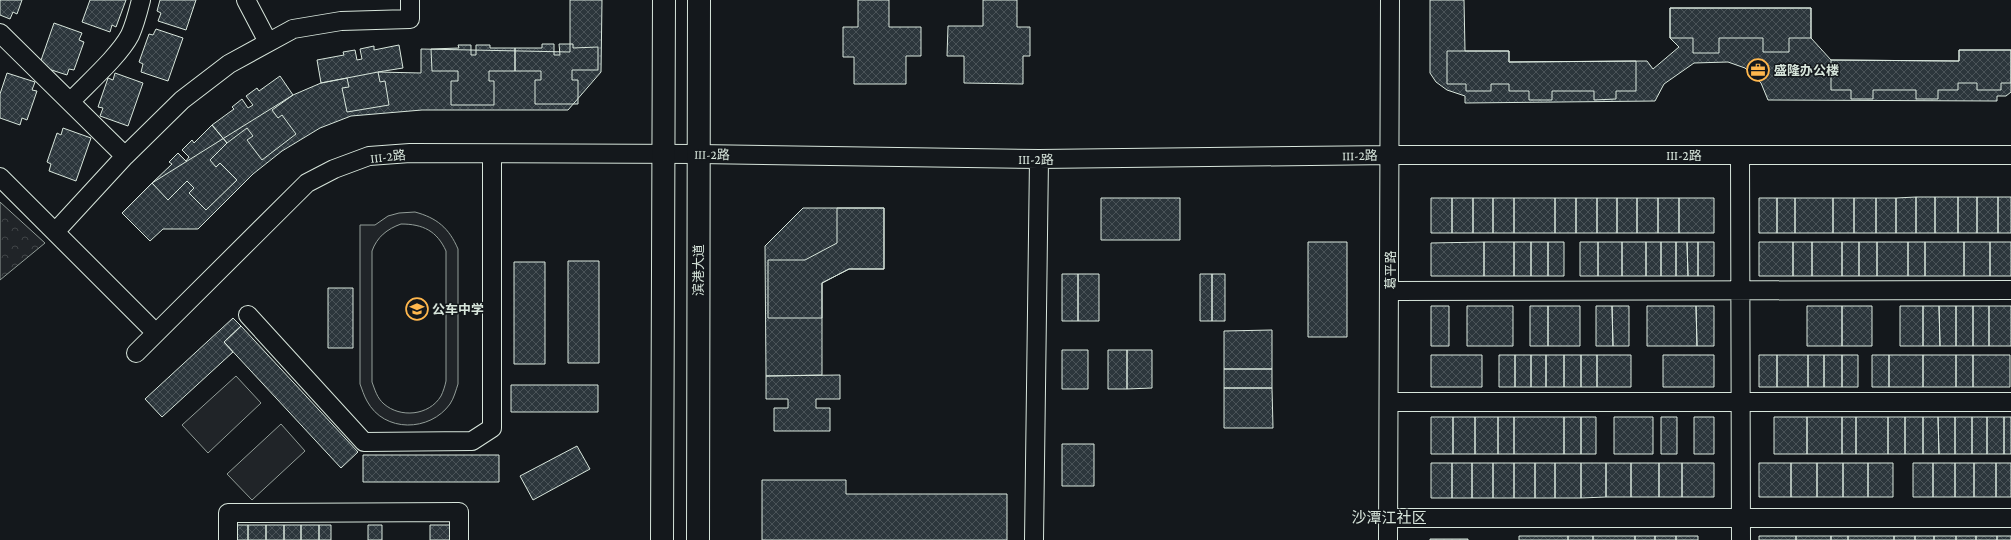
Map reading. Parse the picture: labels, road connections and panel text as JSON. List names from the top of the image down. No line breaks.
{"streets":{"main road":["滨港大道"],"street":["III-2路","葛平路"]},"crossings":[["III-2路","滨港大道"],["III-2路","葛平路"]],"districts":["沙潭江社区"],"places":{"office":["盛隆办公楼"],"school or university":["公车中学"]}}
